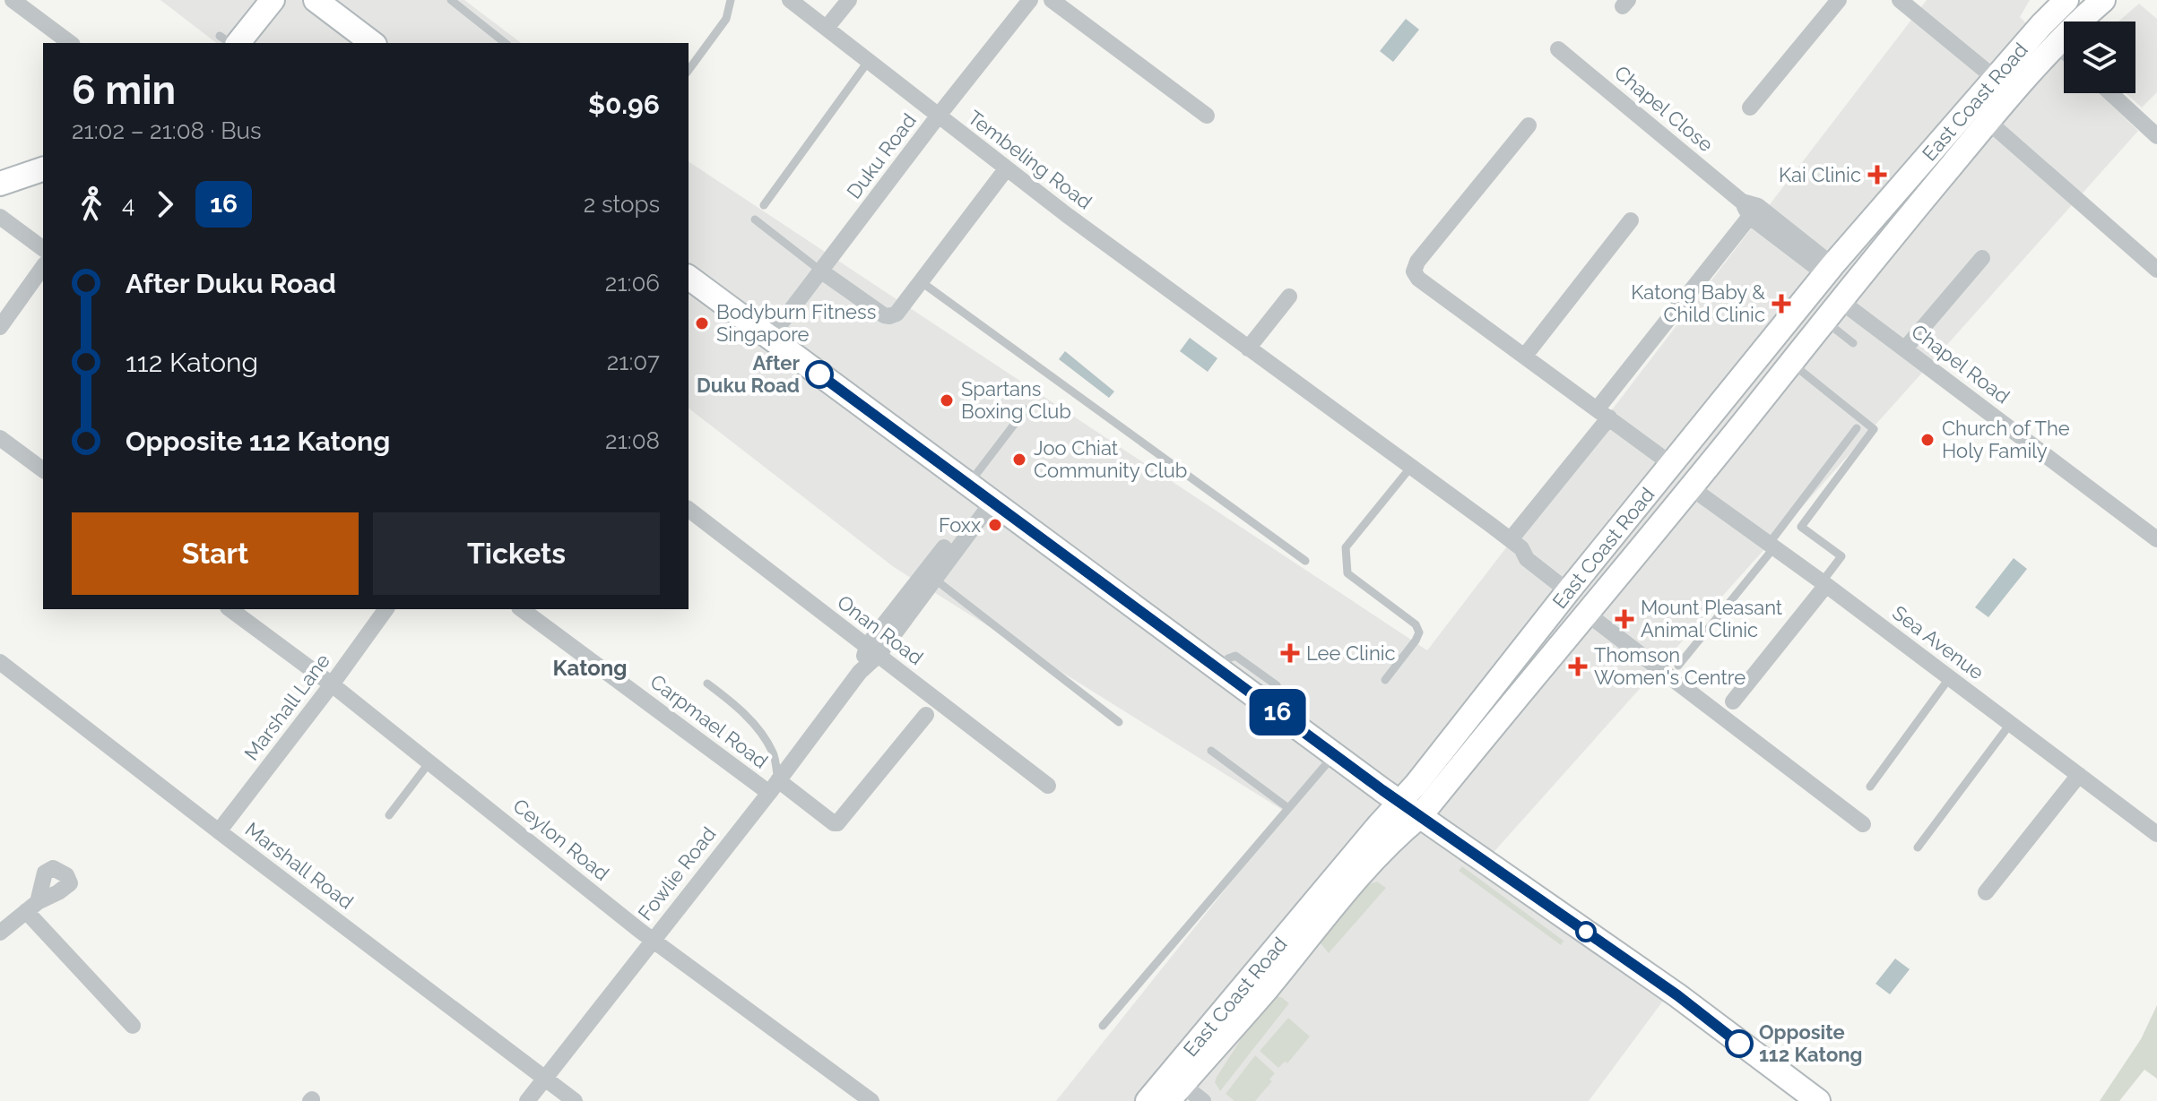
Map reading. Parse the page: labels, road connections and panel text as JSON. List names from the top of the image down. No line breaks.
{"streets":{"main road":["East Coast Road"],"street":["Chapel Close","Duku Road","Tembeling Road","Chapel Road","Onan Road","Sea Avenue","Marshall Lane","Carpmael Road","Ceylon Road","Marshall Road","Fowlie Road"]},"crossings":[["East Coast Road","Chapel Close"],["East Coast Road","Tembeling Road"],["East Coast Road","Chapel Road"],["East Coast Road","Sea Avenue"],["Duku Road","Tembeling Road"],["Onan Road","Fowlie Road"],["Marshall Lane","Ceylon Road"],["Marshall Lane","Marshall Road"],["Carpmael Road","Fowlie Road"],["Ceylon Road","Fowlie Road"],["Marshall Road","Fowlie Road"]],"districts":["Katong"],"places":{"health":["Kai Clinic","Katong Baby & Child Clinic","Mount Pleasant Animal Clinic","Lee Clinic","Thomson Women's Centre"],"other":["Bodyburn Fitness Singapore","After Duku Road","Spartans Boxing Club","Church of The Holy Family","Joo Chiat Community Club","Foxx","Opposite 112 Katong"]},"lines":["bus line 16"],"page":{"on_map":"16","heading":["6 min","21:02 – 21:08 · Bus","$0.96"],"legs":["4","16","2 stops"],"list":[{"name":"After Duku Road","value":"21:06"},{"name":"112 Katong","value":"21:07"},{"name":"Opposite 112 Katong","value":"21:08"}],"buttons":["Start","Tickets"]}}
